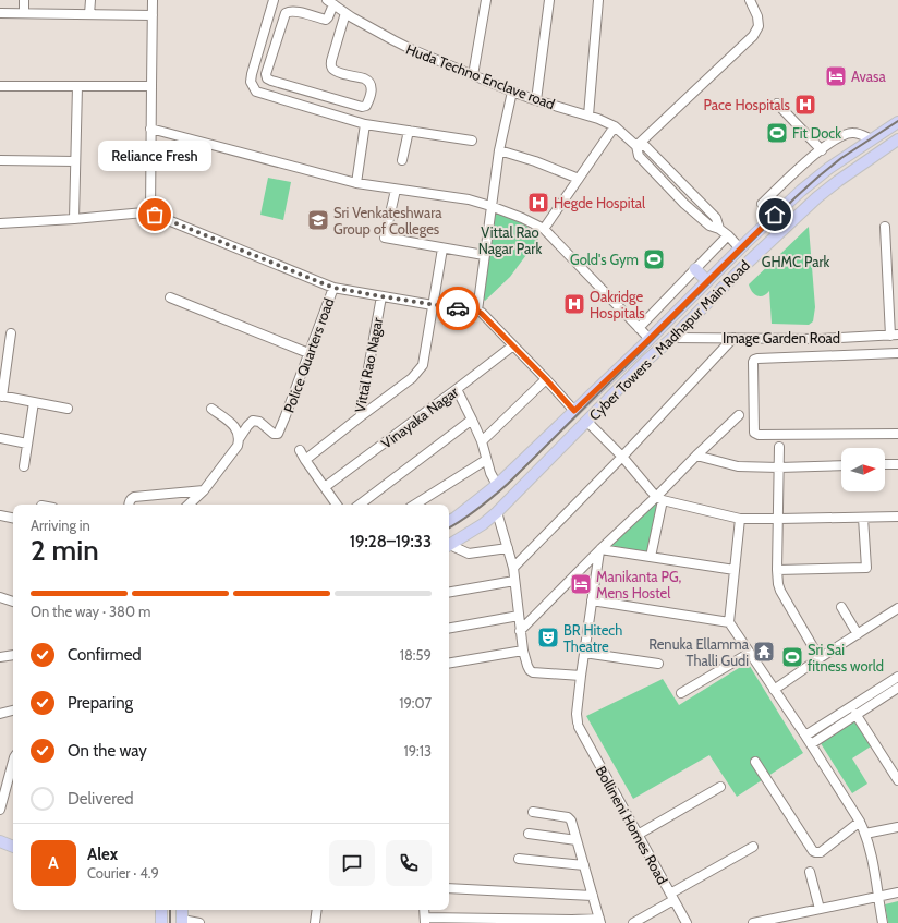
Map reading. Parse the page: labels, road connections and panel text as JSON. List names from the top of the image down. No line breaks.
{"streets":{"main road":["Cyber Towers - Madhapur Main Road"],"street":["Huda Techno Enclave road","Image Garden Road","Police Quarters road","Vittal Rao Nagar","Vinayaka Nagar","Bollineni Homes Road"]},"crossings":[["Huda Techno Enclave road","Cyber Towers - Madhapur Main Road"],["Image Garden Road","Cyber Towers - Madhapur Main Road"]],"parks":["Vittal Rao Nagar Park","GHMC Park"],"places":{"hotel":["Avasa","Manikanta PG, Mens Hostel"],"hospital":["Pace Hospitals","Hegde Hospital","Oakridge Hospitals"],"sports":["Fit Dock","Gold's Gym","Sri Sai fitness world"],"other":["Reliance Fresh"],"school or university":["Sri Venkateshwara Group of Colleges"],"theatre":["BR Hitech Theatre"],"temple":["Renuka Ellamma Thalli Gudi"]},"north":"right","page":{"bubble":"Reliance Fresh","heading":["2 min","Arriving in","19:28–19:33"],"panel":["Alex","Courier · 4.9"],"bar":"On the way · 380 m","list":[["Confirmed","18:59"],["Preparing","19:07"],["On the way","19:13"],"Delivered"],"round":"A"}}
